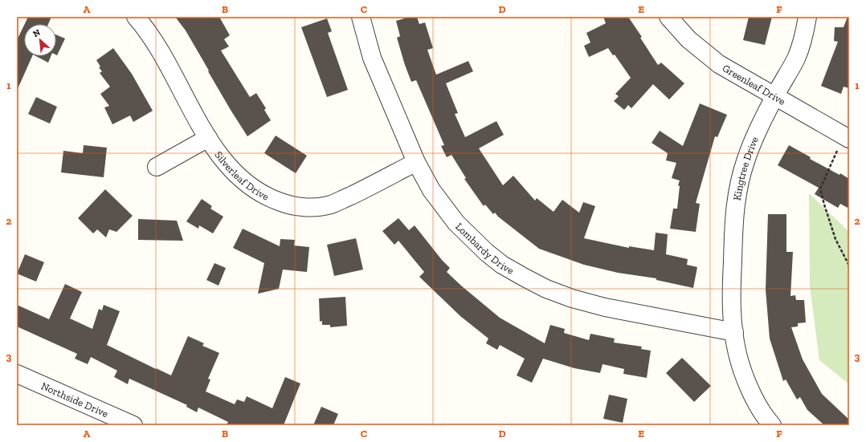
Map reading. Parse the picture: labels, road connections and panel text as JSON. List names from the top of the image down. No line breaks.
{"streets":{"street":["Greenleaf Drive","Kingtree Drive","Silverleaf Drive","Lombardy Drive","Northside Drive"]},"crossings":[["Greenleaf Drive","Kingtree Drive"],["Kingtree Drive","Lombardy Drive"],["Silverleaf Drive","Lombardy Drive"]],"north":"top left","grid":{"columns":["A","B","C","D","E","F"],"rows":["1","2","3"]}}
